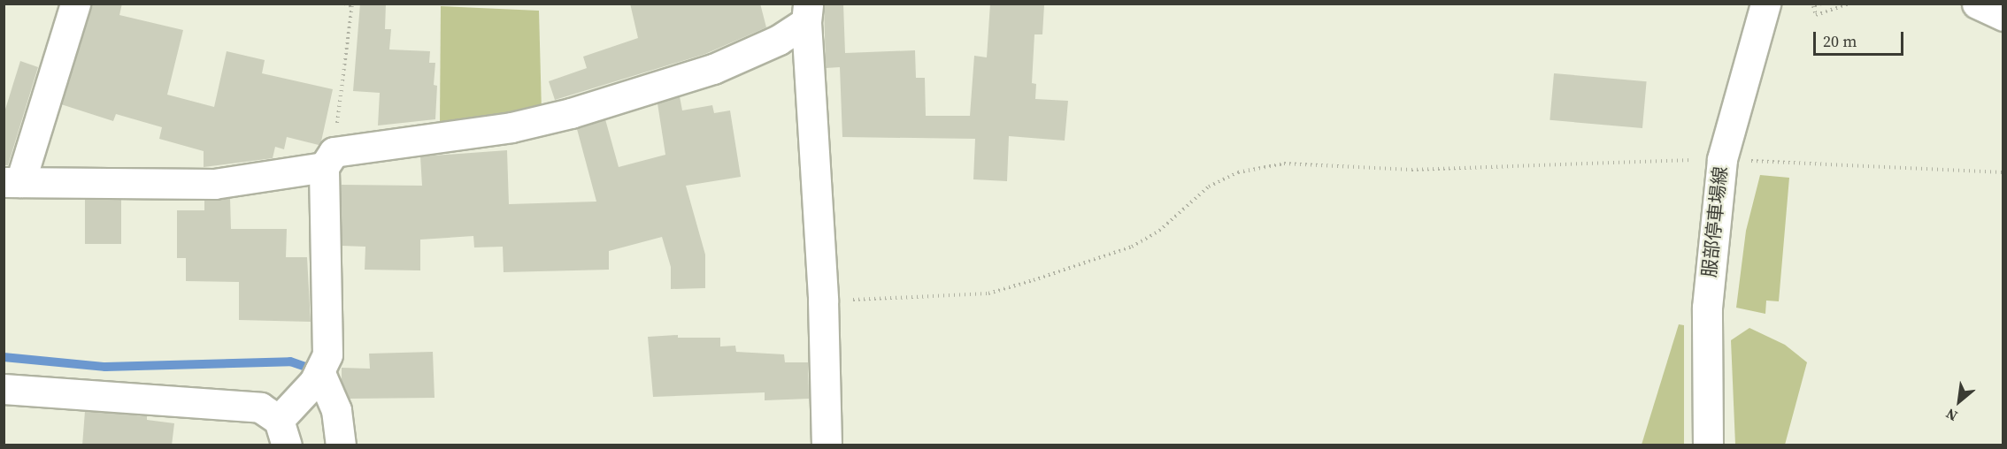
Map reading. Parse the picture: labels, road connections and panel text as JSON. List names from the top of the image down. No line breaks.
{"streets":{"main road":["服部停車場線"]},"scale_bar":"20 m","north":"bottom left"}
